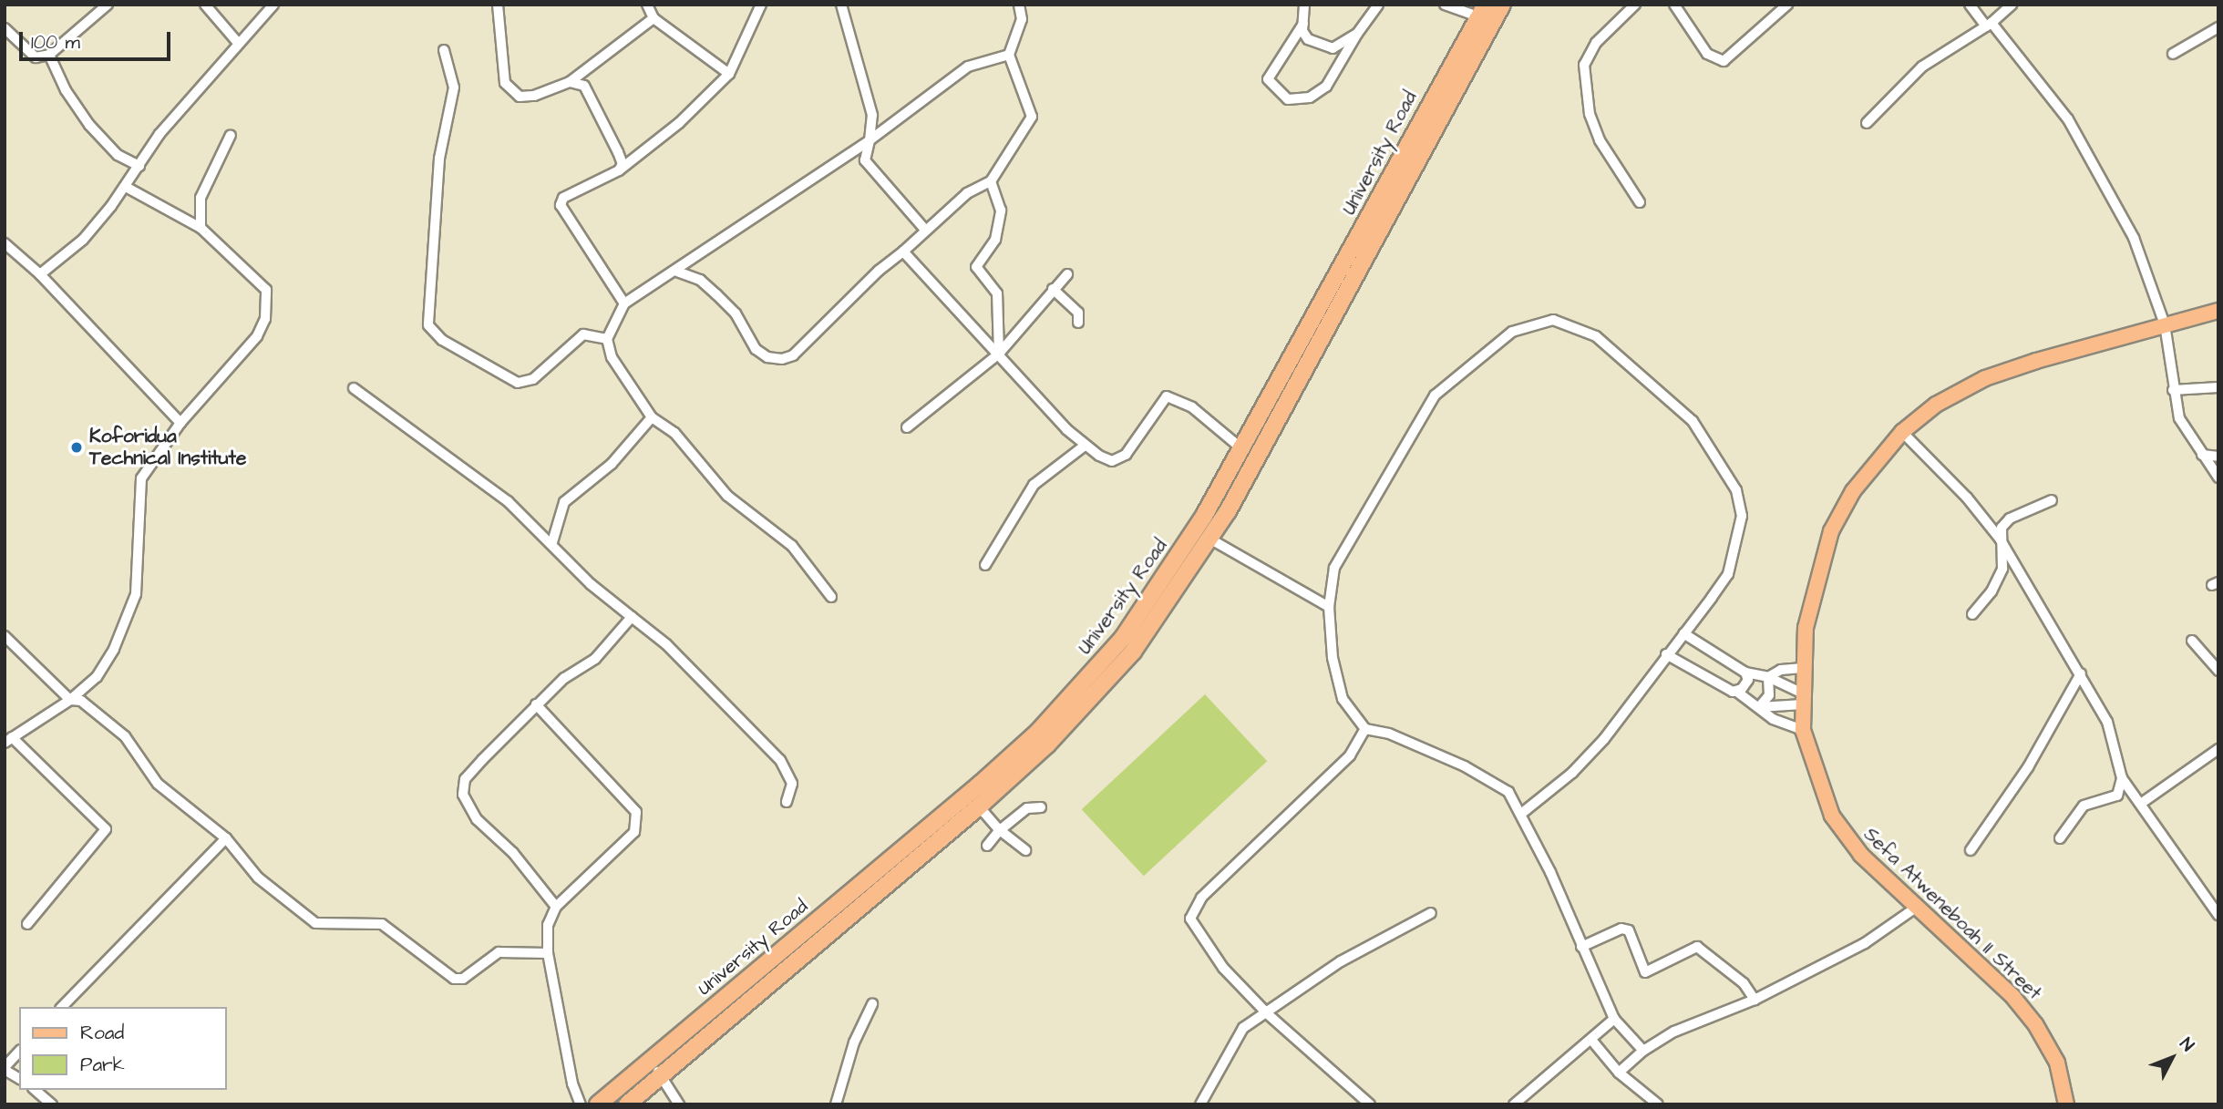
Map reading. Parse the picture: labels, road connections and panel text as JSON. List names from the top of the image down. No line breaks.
{"streets":{"highway":["University Road"],"main road":["Sefa Atweneboah II Street"]},"places":["Koforidua Technical Institute"],"legend":["Road","Park"],"scale_bar":"100 m","north":"top right"}
